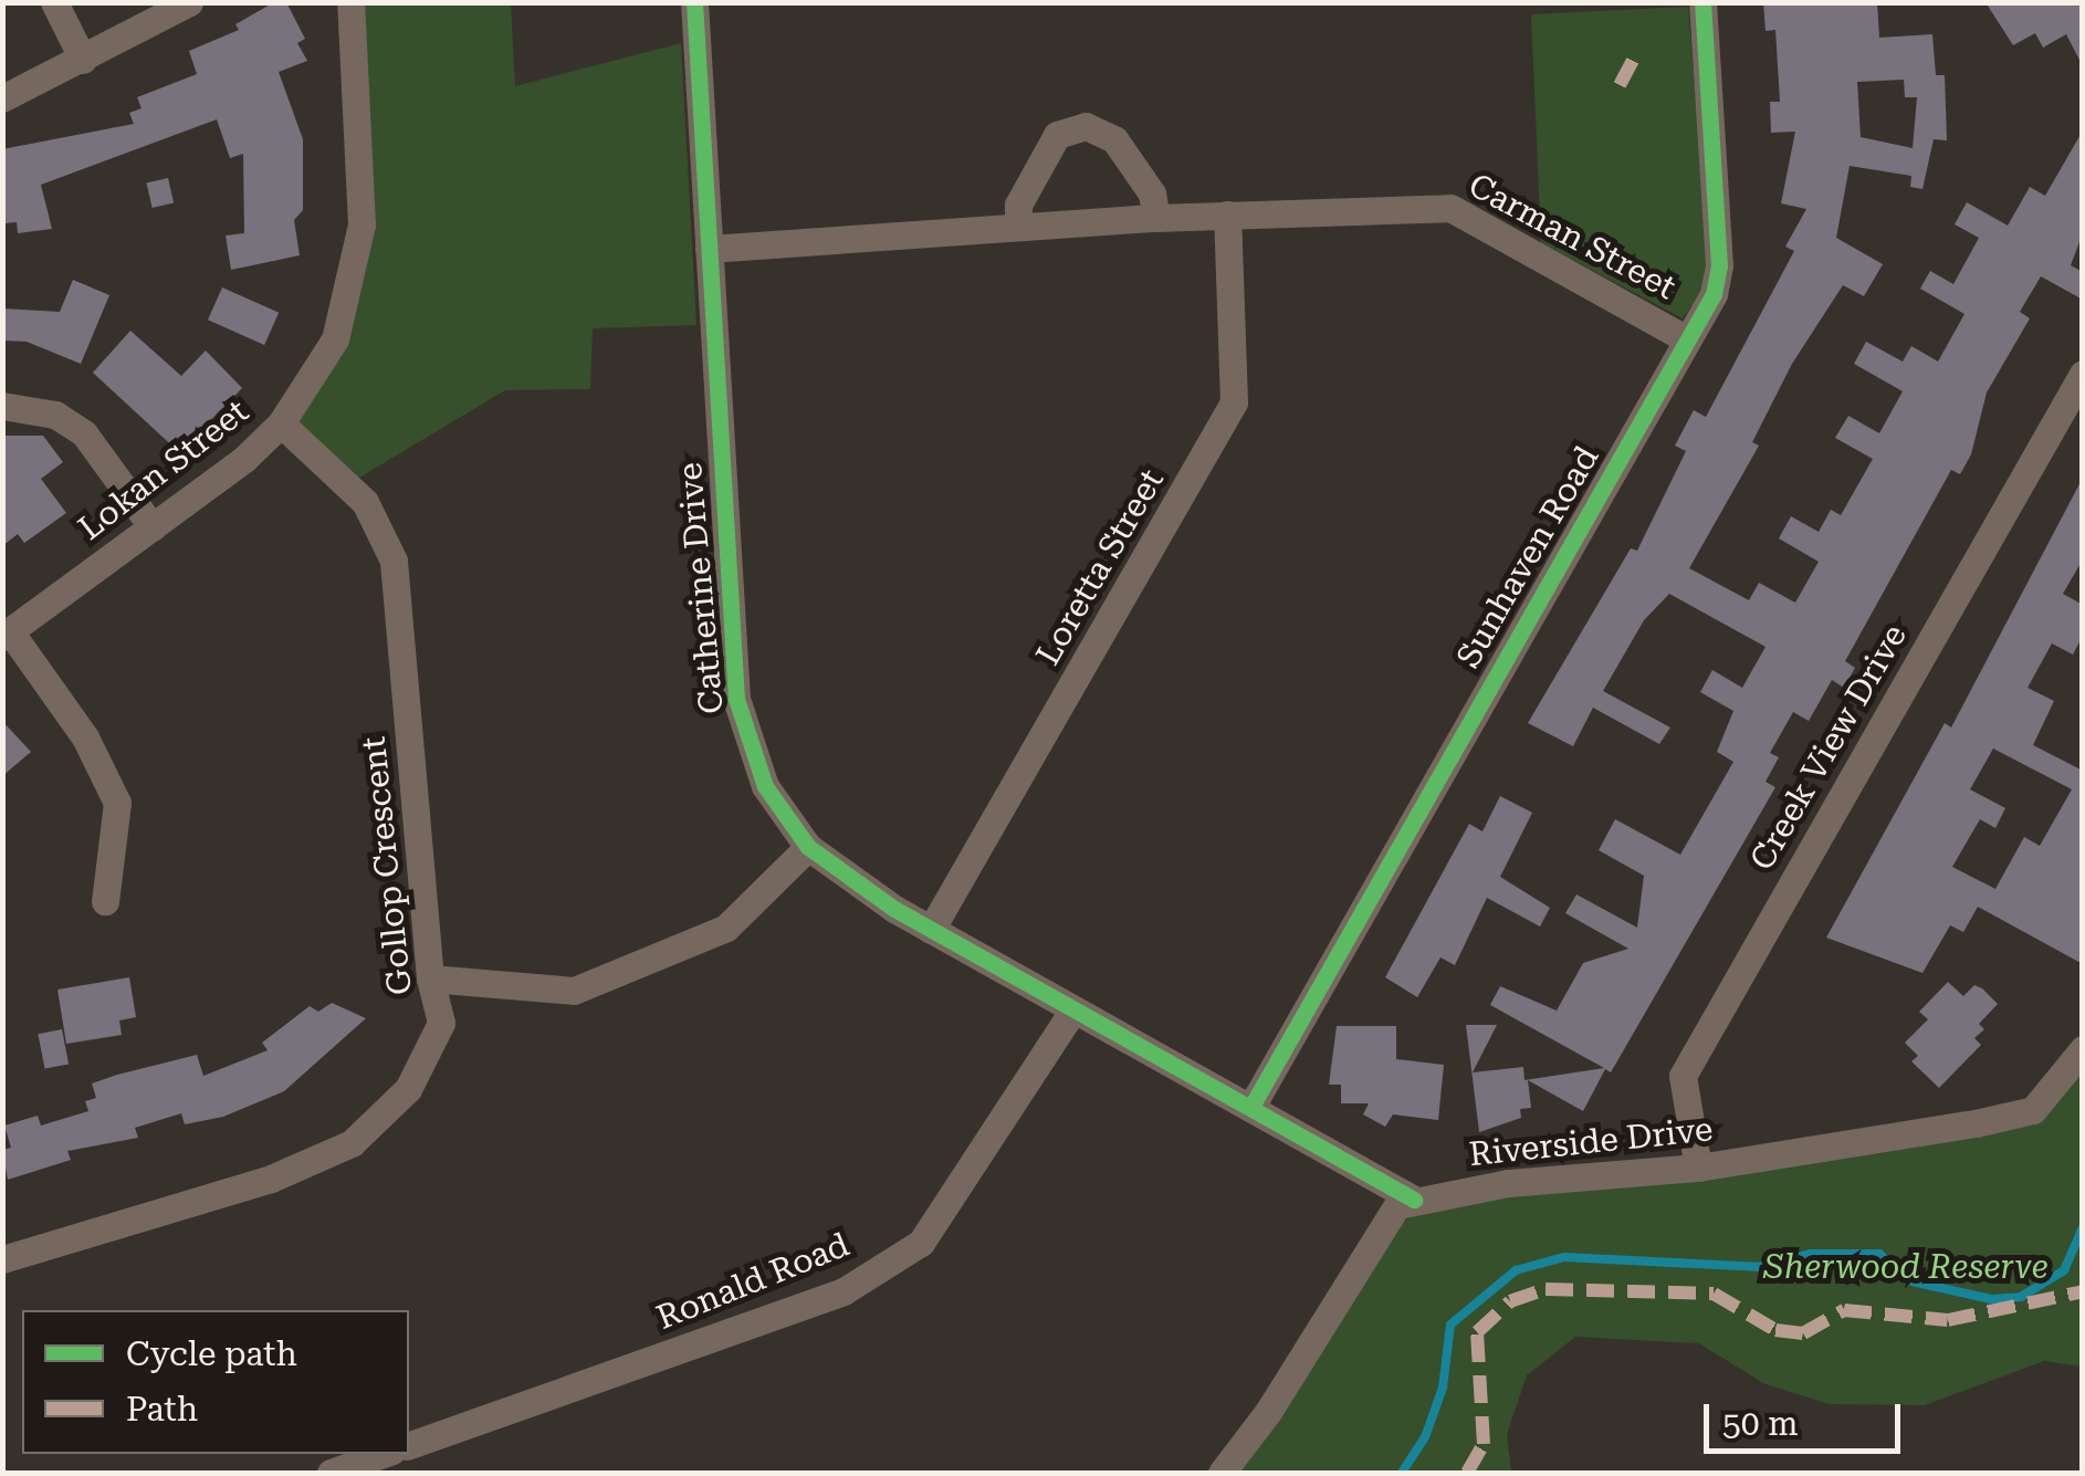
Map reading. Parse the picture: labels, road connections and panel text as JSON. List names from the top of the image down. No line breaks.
{"streets":{"street":["Carman Street","Lokan Street","Sunhaven Road","Loretta Street","Catherine Drive","Creek View Drive","Gollop Crescent","Riverside Drive","Ronald Road"]},"crossings":[["Carman Street","Sunhaven Road"],["Carman Street","Loretta Street"],["Carman Street","Catherine Drive"],["Lokan Street","Gollop Crescent"],["Sunhaven Road","Catherine Drive"],["Loretta Street","Catherine Drive"],["Catherine Drive","Riverside Drive"],["Catherine Drive","Ronald Road"],["Creek View Drive","Riverside Drive"]],"parks":["Sherwood Reserve"],"legend":["Cycle path","Path"],"scale_bar":"50 m"}
